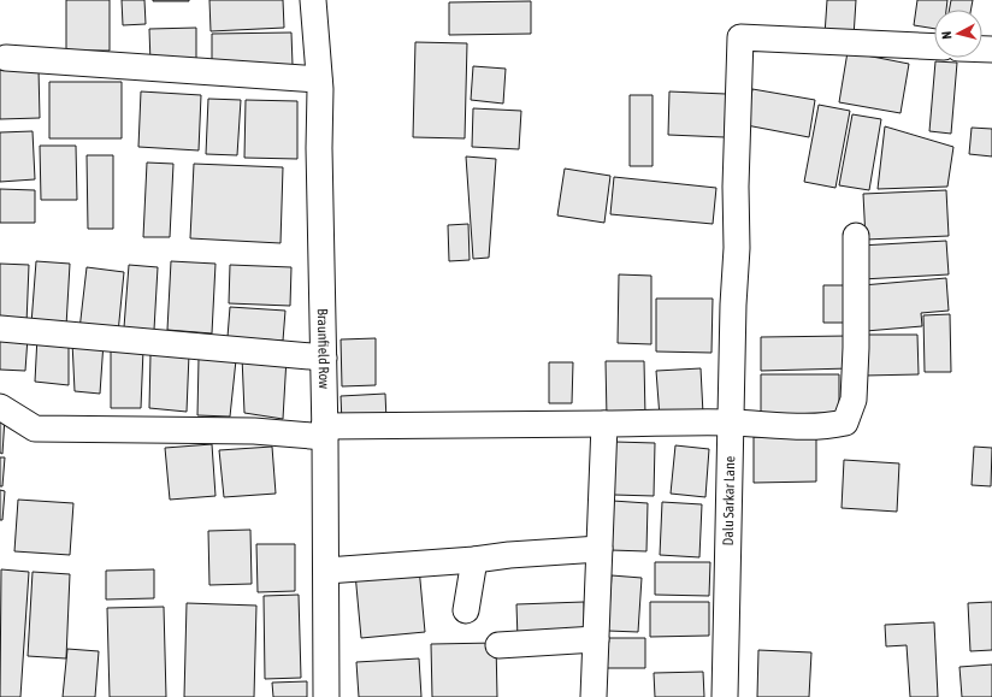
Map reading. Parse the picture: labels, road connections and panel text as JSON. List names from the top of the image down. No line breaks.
{"streets":{"street":["Braunfield Row","Dalu Sarkar Lane"]},"north":"left"}
